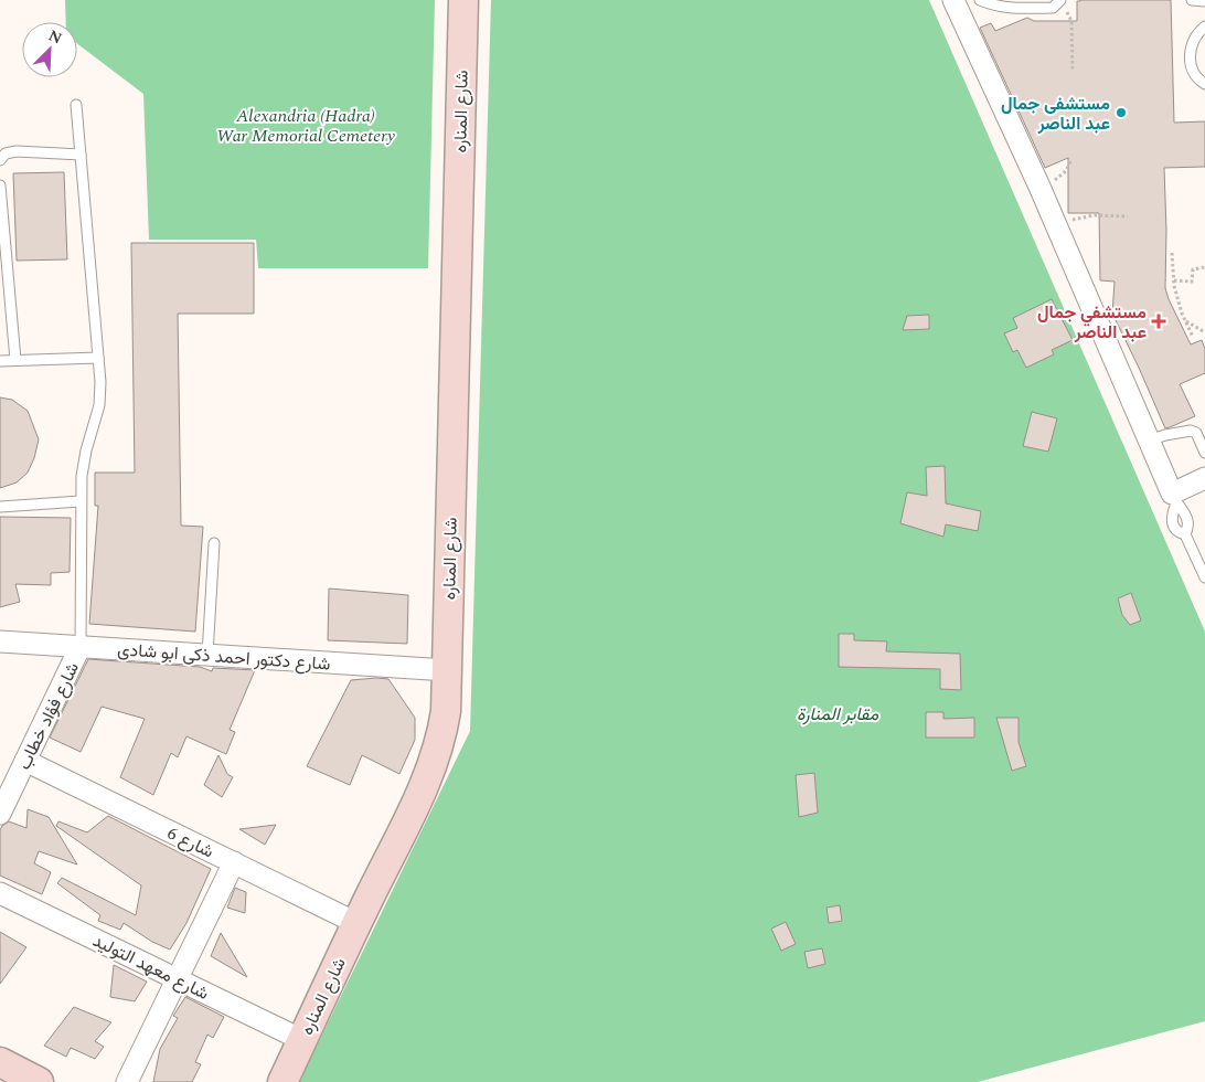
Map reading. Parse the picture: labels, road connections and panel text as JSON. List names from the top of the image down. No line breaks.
{"streets":{"street":["شارع المناره","شارع دكتور احمد ذكى ابو شادى","شارع فؤاد خطاب","شارع 6","شارع معهد التوليد"]},"crossings":[["شارع المناره","شارع دكتور احمد ذكى ابو شادى"],["شارع المناره","شارع 6"],["شارع المناره","شارع معهد التوليد"],["شارع دكتور احمد ذكى ابو شادى","شارع فؤاد خطاب"],["شارع فؤاد خطاب","شارع 6"]],"parks":["Alexandria (Hadra) War Memorial Cemetery","مقابر المنارة"],"places":{"other":["مستشفى جمال عبد الناصر"],"health":["مستشفي جمال عبد الناصر"]},"north":"top right"}
